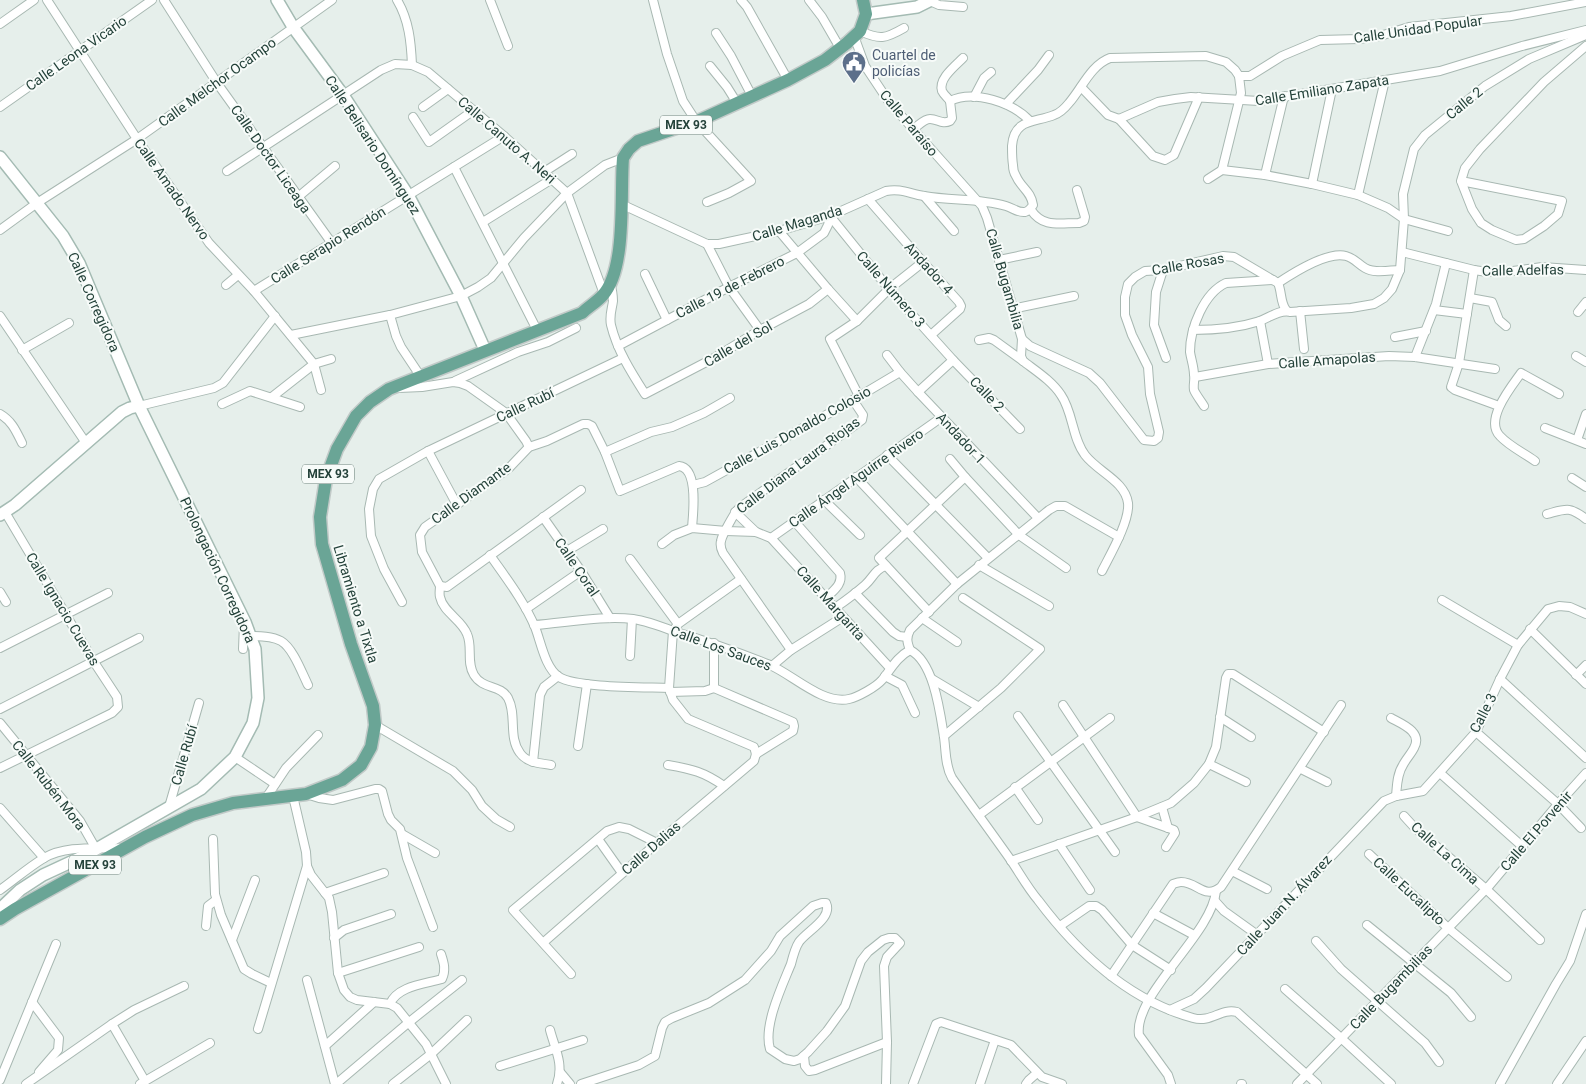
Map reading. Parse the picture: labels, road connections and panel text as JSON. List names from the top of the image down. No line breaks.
{"streets":{"main road":["MEX 93","Libramiento a Tixtla"],"street":["Calle Unidad Popular","Calle Leona Vicario","Calle Melchor Ocampo","Calle Emiliano Zapata","Calle 2","Calle Paraíso","Calle Canuto A. Neri","Calle Belisario Domínguez","Calle Doctor Liceaga","Calle Amado Nervo","Calle Maganda","Calle Serapio Rendón","Calle Rosas","Andador 4","Calle Adelfas","Calle Bugambilia","Calle 19 de Febrero","Calle Número 3","Calle Corregidora","Calle del Sol","Calle Amapolas","Calle Rubí","Calle Luis Donaldo Colosio","Andador 1","Calle Diana Laura Riojas","Calle Ángel Aguirre Rivero","Calle Diamante","Calle Coral","Prolongación Corregidora","Calle Margarita","Calle Ignacio Cuevas","Calle Los Sauces","Calle 3","Calle Rubén Mora","Calle El Porvenir","Calle Dalias","Calle La Cima","Calle Eucalipto","Calle Juan N. Álvarez","Calle Bugambilias"]},"crossings":[["Calle Leona Vicario","Calle Amado Nervo"],["Calle Melchor Ocampo","Calle Belisario Domínguez"],["Calle Melchor Ocampo","Calle Doctor Liceaga"],["Calle Melchor Ocampo","Calle Amado Nervo"],["Calle Melchor Ocampo","Calle Corregidora"],["Calle 2","Calle Adelfas"],["Calle 2","Calle Número 3"],["Calle Paraíso","MEX 93"],["Calle Paraíso","Calle Maganda"],["Calle Paraíso","Calle Bugambilia"],["MEX 93","Libramiento a Tixtla"],["Calle Canuto A. Neri","Calle Serapio Rendón"],["Calle Canuto A. Neri","Libramiento a Tixtla"],["Calle Belisario Domínguez","Calle Serapio Rendón"],["Calle Belisario Domínguez","Libramiento a Tixtla"],["Calle Doctor Liceaga","Calle Serapio Rendón"],["Calle Amado Nervo","Calle Serapio Rendón"],["Calle Maganda","Andador 4"],["Calle Maganda","Calle Bugambilia"],["Calle Maganda","Calle 19 de Febrero"],["Calle Maganda","Calle Número 3"],["Calle Rosas","Calle Bugambilia"],["Andador 4","Calle Número 3"],["Calle 19 de Febrero","Calle Número 3"],["Calle Corregidora","Prolongación Corregidora"],["Calle del Sol","Calle Rubí"],["Calle Rubí","Prolongación Corregidora"],["Calle Luis Donaldo Colosio","Andador 1"],["Calle Luis Donaldo Colosio","Calle Diana Laura Riojas"],["Andador 1","Calle Ángel Aguirre Rivero"],["Calle Ángel Aguirre Rivero","Calle Margarita"],["Calle Coral","Calle Los Sauces"],["Prolongación Corregidora","Calle Rubén Mora"],["Calle Margarita","Calle Los Sauces"],["Calle Ignacio Cuevas","Calle Rubén Mora"],["Calle 3","Calle Juan N. Álvarez"],["Calle El Porvenir","Calle La Cima"],["Calle El Porvenir","Calle Bugambilias"],["Calle La Cima","Calle Bugambilias"],["Calle Eucalipto","Calle Bugambilias"]],"places":{"public building":["Cuartel de policías"]}}
